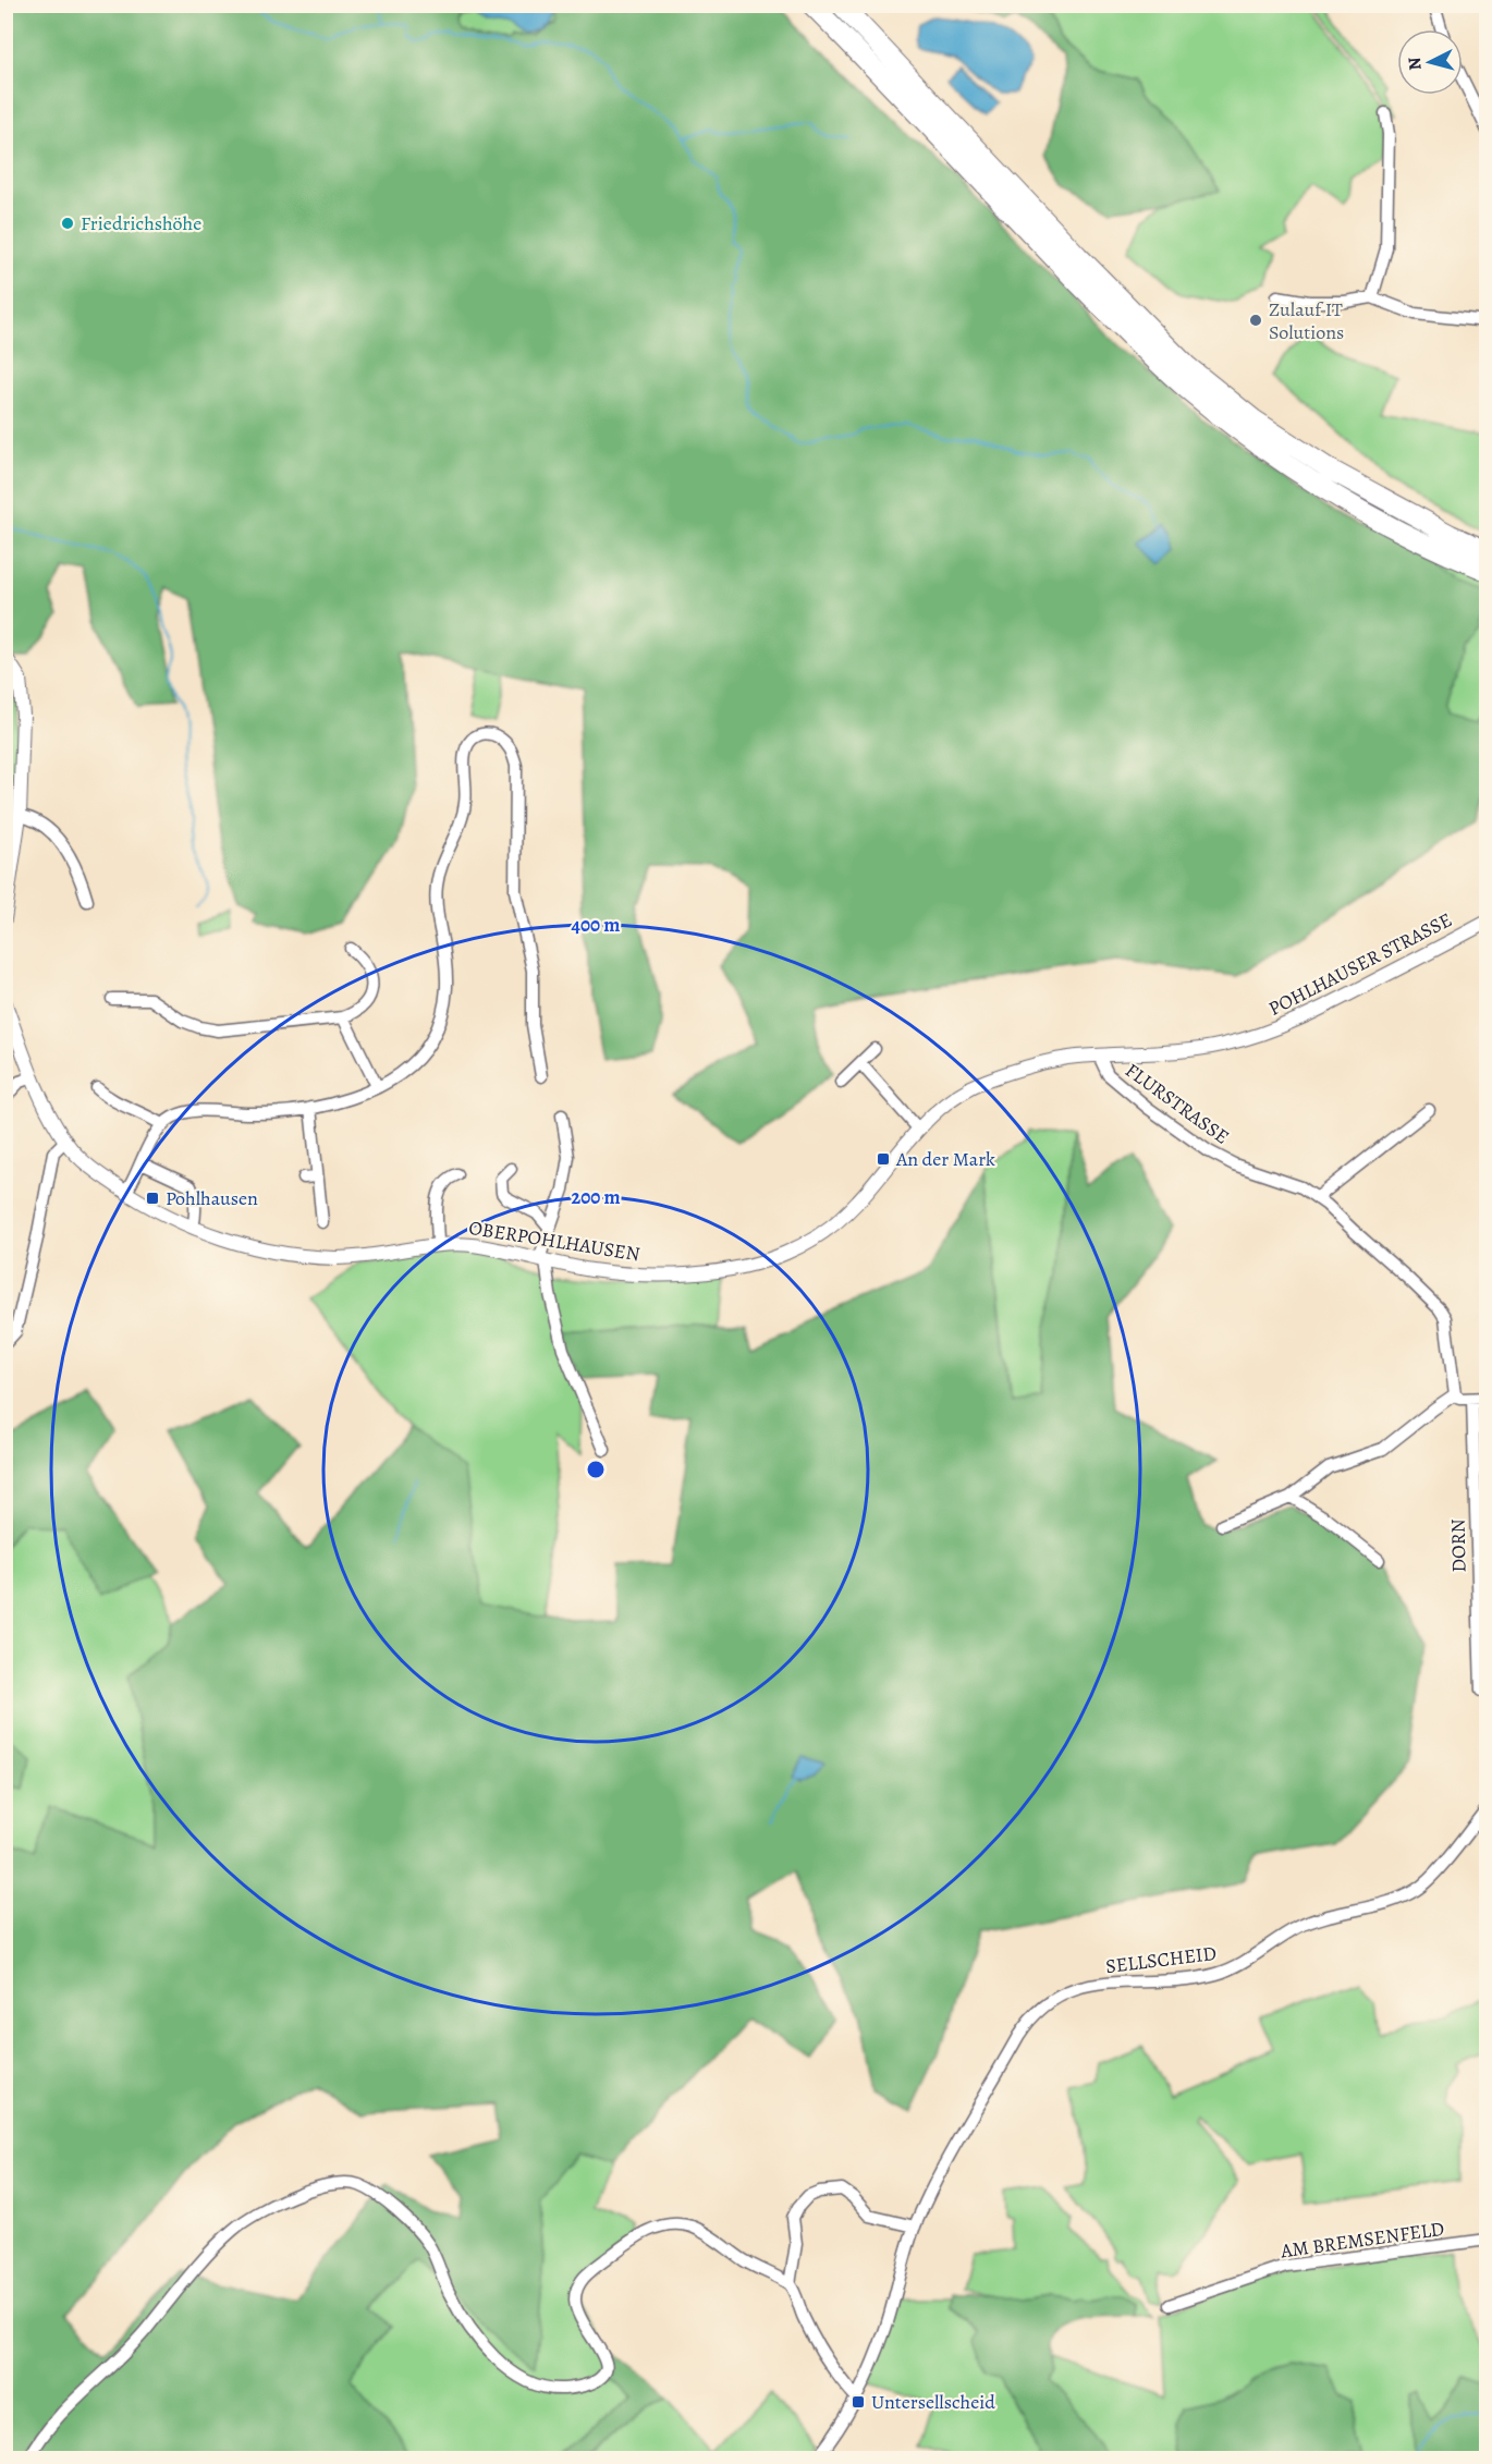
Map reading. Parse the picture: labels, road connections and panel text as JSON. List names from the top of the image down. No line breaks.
{"streets":{"street":["POHLHAUSER STRASSE","FLURSTRASSE","OBERPOHLHAUSEN","DORN","SELLSCHEID","AM BREMSENFELD"]},"crossings":[["POHLHAUSER STRASSE","FLURSTRASSE"],["POHLHAUSER STRASSE","OBERPOHLHAUSEN"]],"places":{"other":["Friedrichshöhe","Zulauf IT Solutions"],"transit":["An der Mark","Pohlhausen","Untersellscheid"]},"north":"left","rings":["400 m","200 m"]}
